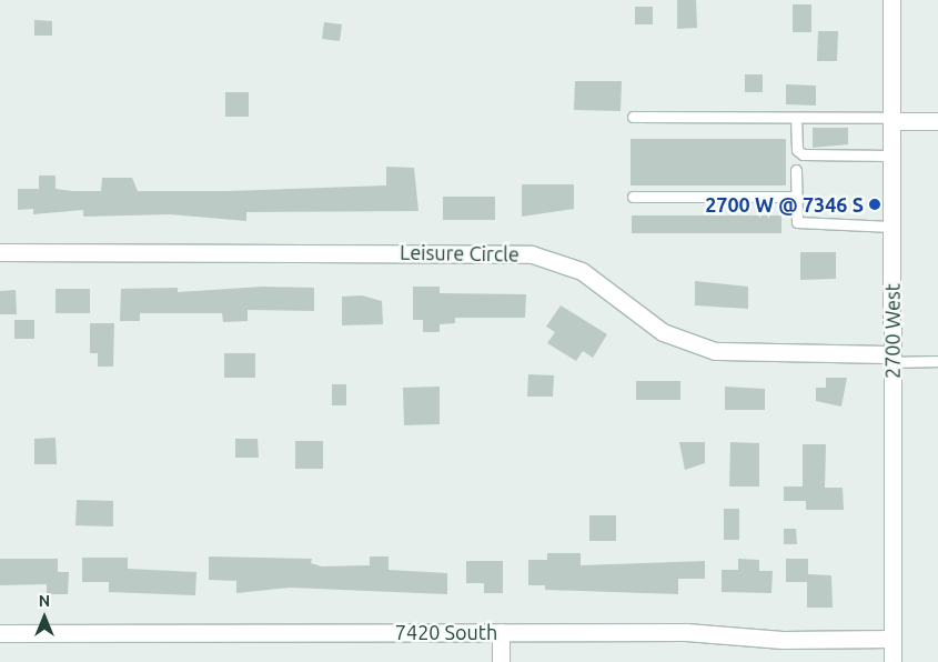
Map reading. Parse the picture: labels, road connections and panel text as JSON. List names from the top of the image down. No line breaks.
{"streets":{"street":["Leisure Circle","2700 West","7420 South"]},"crossings":[["Leisure Circle","2700 West"],["2700 West","7420 South"]],"places":["2700 W @ 7346 S"],"north":"top"}
